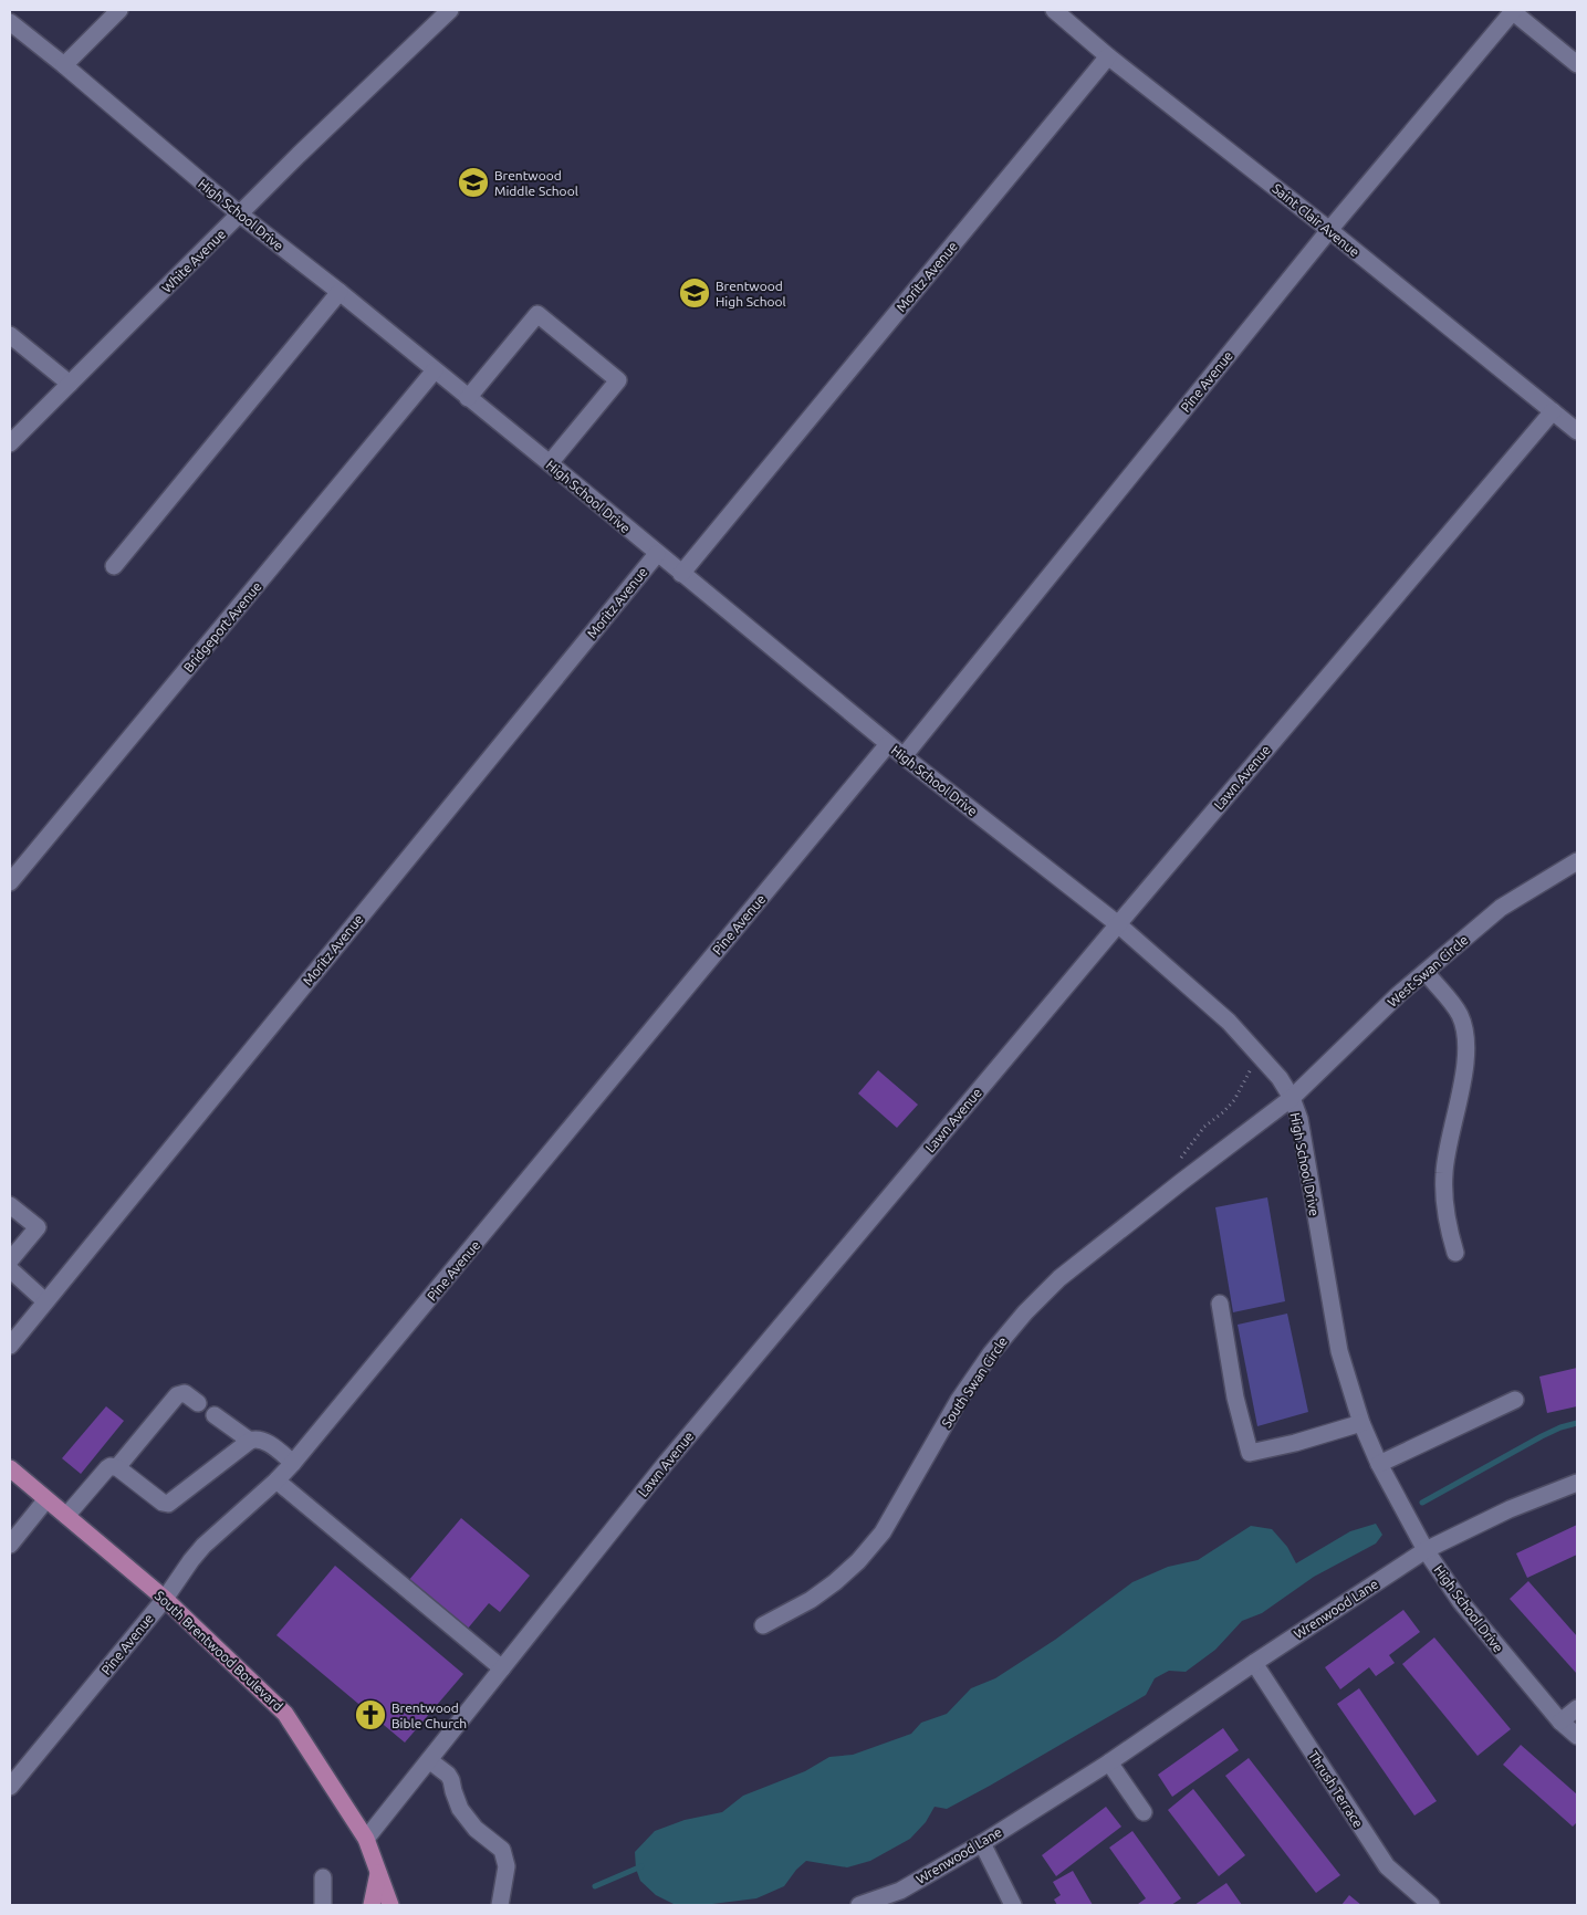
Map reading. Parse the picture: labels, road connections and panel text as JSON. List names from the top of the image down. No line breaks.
{"streets":{"main road":["South Brentwood Boulevard"],"street":["High School Drive","Saint Clair Avenue","White Avenue","Moritz Avenue","Pine Avenue","Bridgeport Avenue","Lawn Avenue","West Swan Circle","South Swan Circle","Wrenwood Lane","Thrush Terrace"]},"crossings":[["High School Drive","White Avenue"],["High School Drive","Moritz Avenue"],["High School Drive","Pine Avenue"],["High School Drive","Bridgeport Avenue"],["High School Drive","Lawn Avenue"],["High School Drive","West Swan Circle"],["High School Drive","South Swan Circle"],["High School Drive","Wrenwood Lane"],["Saint Clair Avenue","Moritz Avenue"],["Saint Clair Avenue","Pine Avenue"],["Saint Clair Avenue","Lawn Avenue"],["Pine Avenue","South Brentwood Boulevard"],["Lawn Avenue","South Brentwood Boulevard"],["West Swan Circle","South Swan Circle"],["Wrenwood Lane","Thrush Terrace"]],"places":{"school or university":["Brentwood Middle School","Brentwood High School"],"church":["Brentwood Bible Church"]}}
